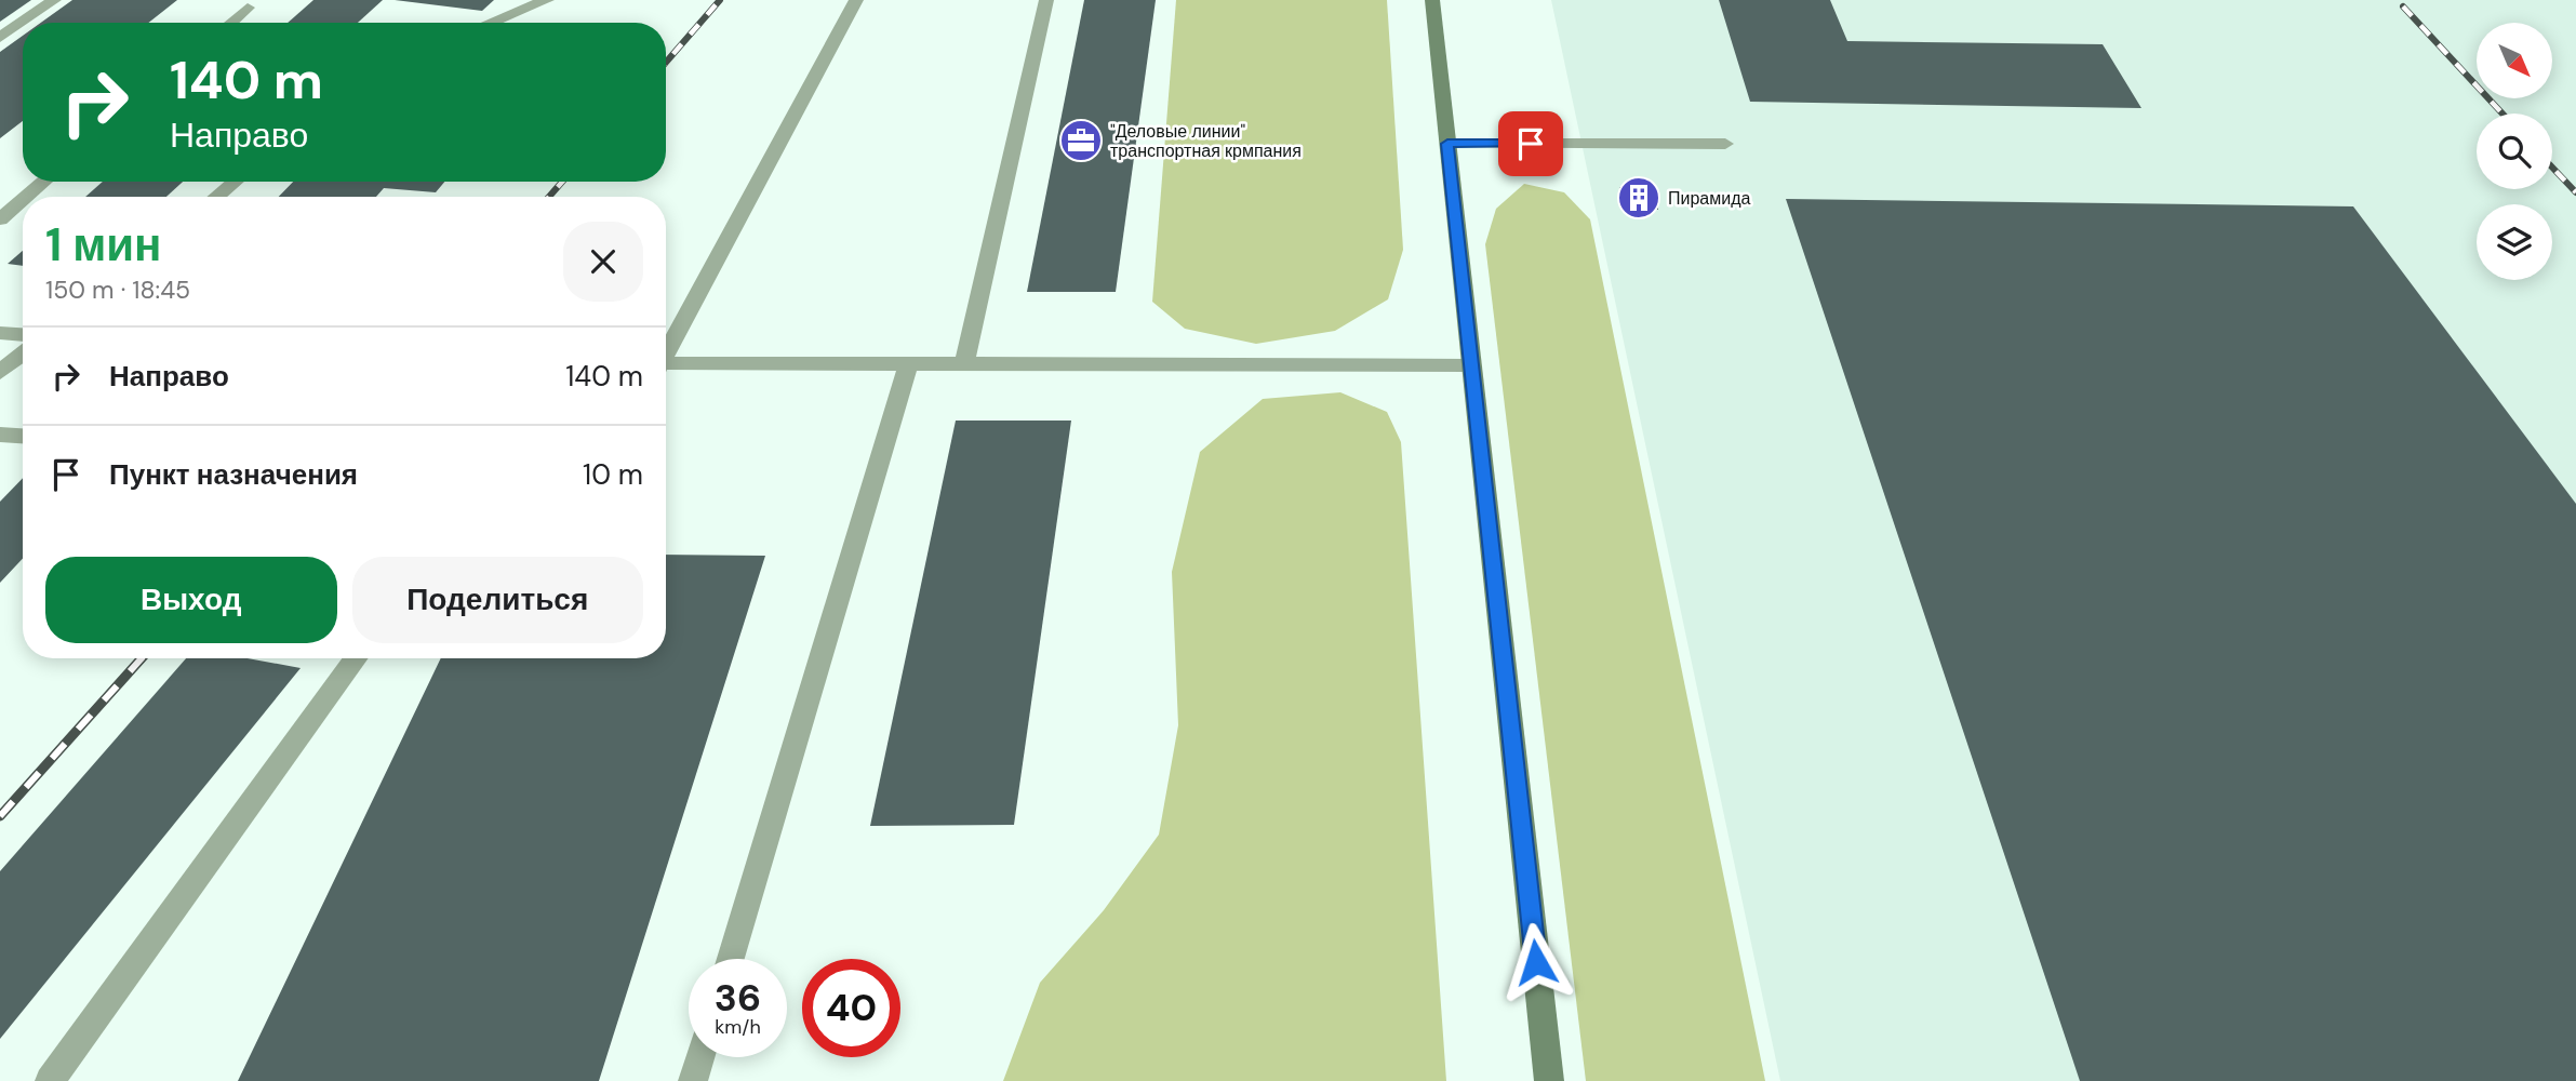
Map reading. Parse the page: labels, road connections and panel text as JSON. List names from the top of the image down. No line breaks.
{"places":{"office":["\"Деловые линии\" транспортная крмпания"],"building":["Пирамида"]},"north":"bottom right","page":{"turn":["140 m","Направо"],"heading":["1 мин","150 m · 18:45"],"list":[{"name":"Направо","value":"140 m"},{"name":"Пункт назначения","value":"10 m"}],"buttons":["Выход","Поделиться"],"speed":"36 km/h","limit":"40"}}
